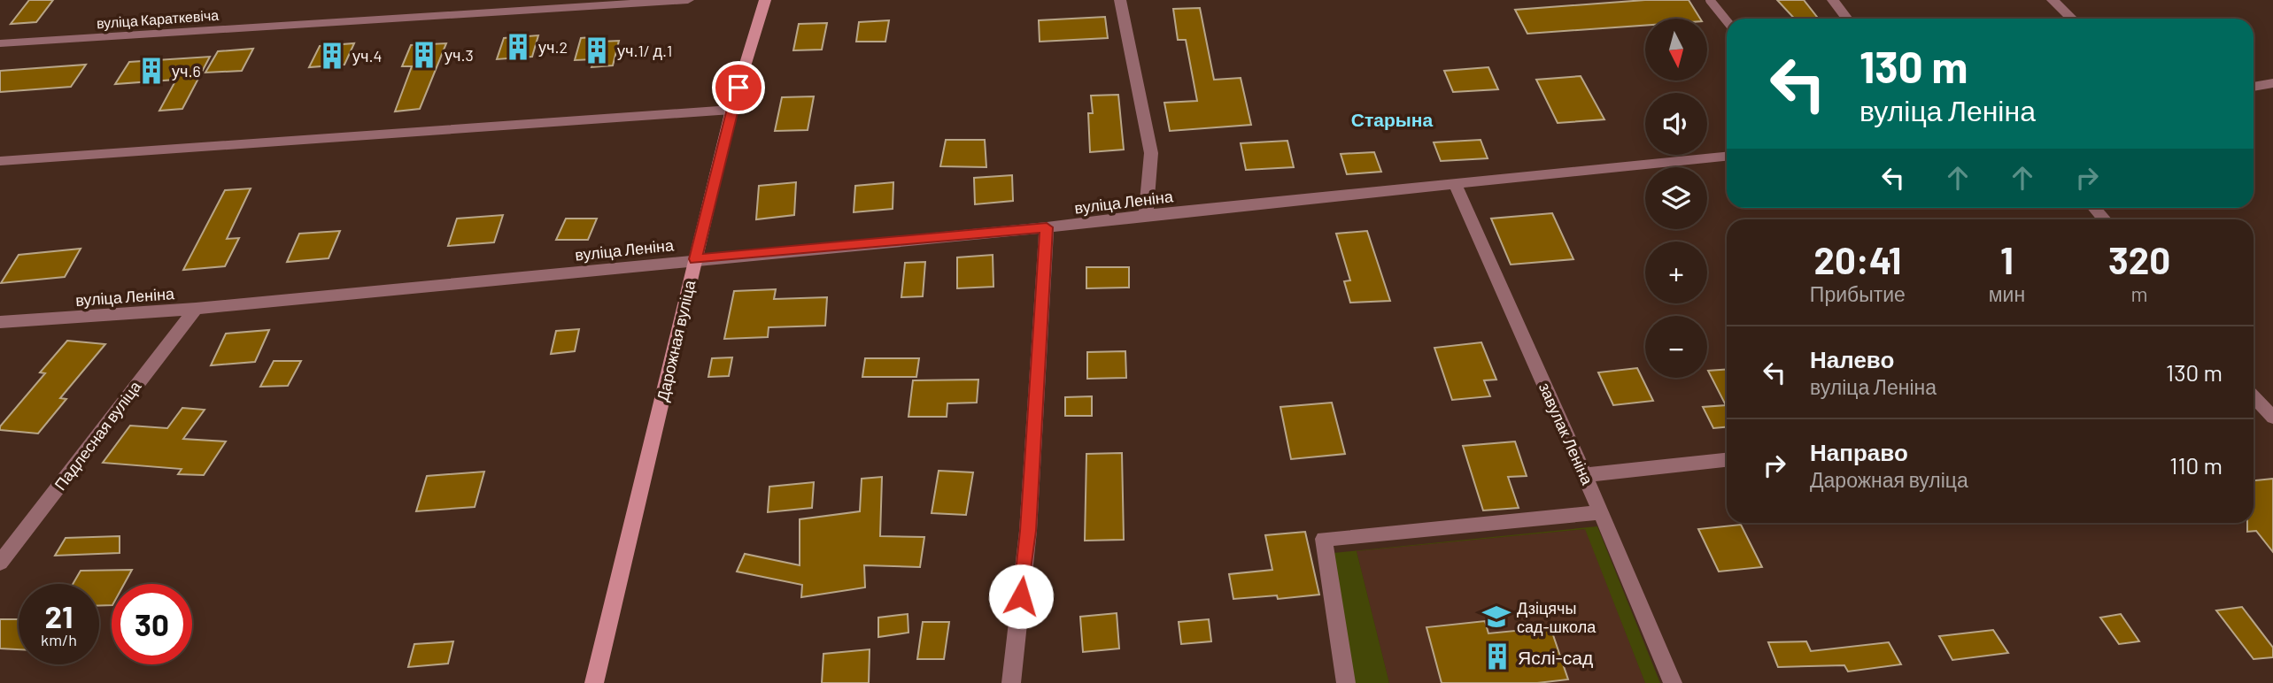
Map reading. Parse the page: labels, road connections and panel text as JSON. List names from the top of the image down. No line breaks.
{"streets":{"main road":["Дарожная вуліца"],"street":["вуліца Караткевіча","вуліца Леніна","завулак Леніна","Падлесная вуліца"]},"crossings":[["вуліца Леніна","Дарожная вуліца"],["вуліца Леніна","завулак Леніна"],["вуліца Леніна","Падлесная вуліца"]],"districts":["Старына"],"places":{"building":["уч.2","уч.1/ д.1","уч.3","уч.4","уч.6","Яслі-сад"],"school or university":["Дзіцячы сад-школа"]},"north":"bottom","page":{"map_buttons":["+","−"],"turn":["130 m","вуліца Леніна"],"eta":["20:41","Прибытие","1","мин","320","m"],"list":[{"name":"Налево","note":"вуліца Леніна","value":"130 m"},{"name":"Направо","note":"Дарожная вуліца","value":"110 m"}],"speed":"21 km/h","limit":"30"}}
